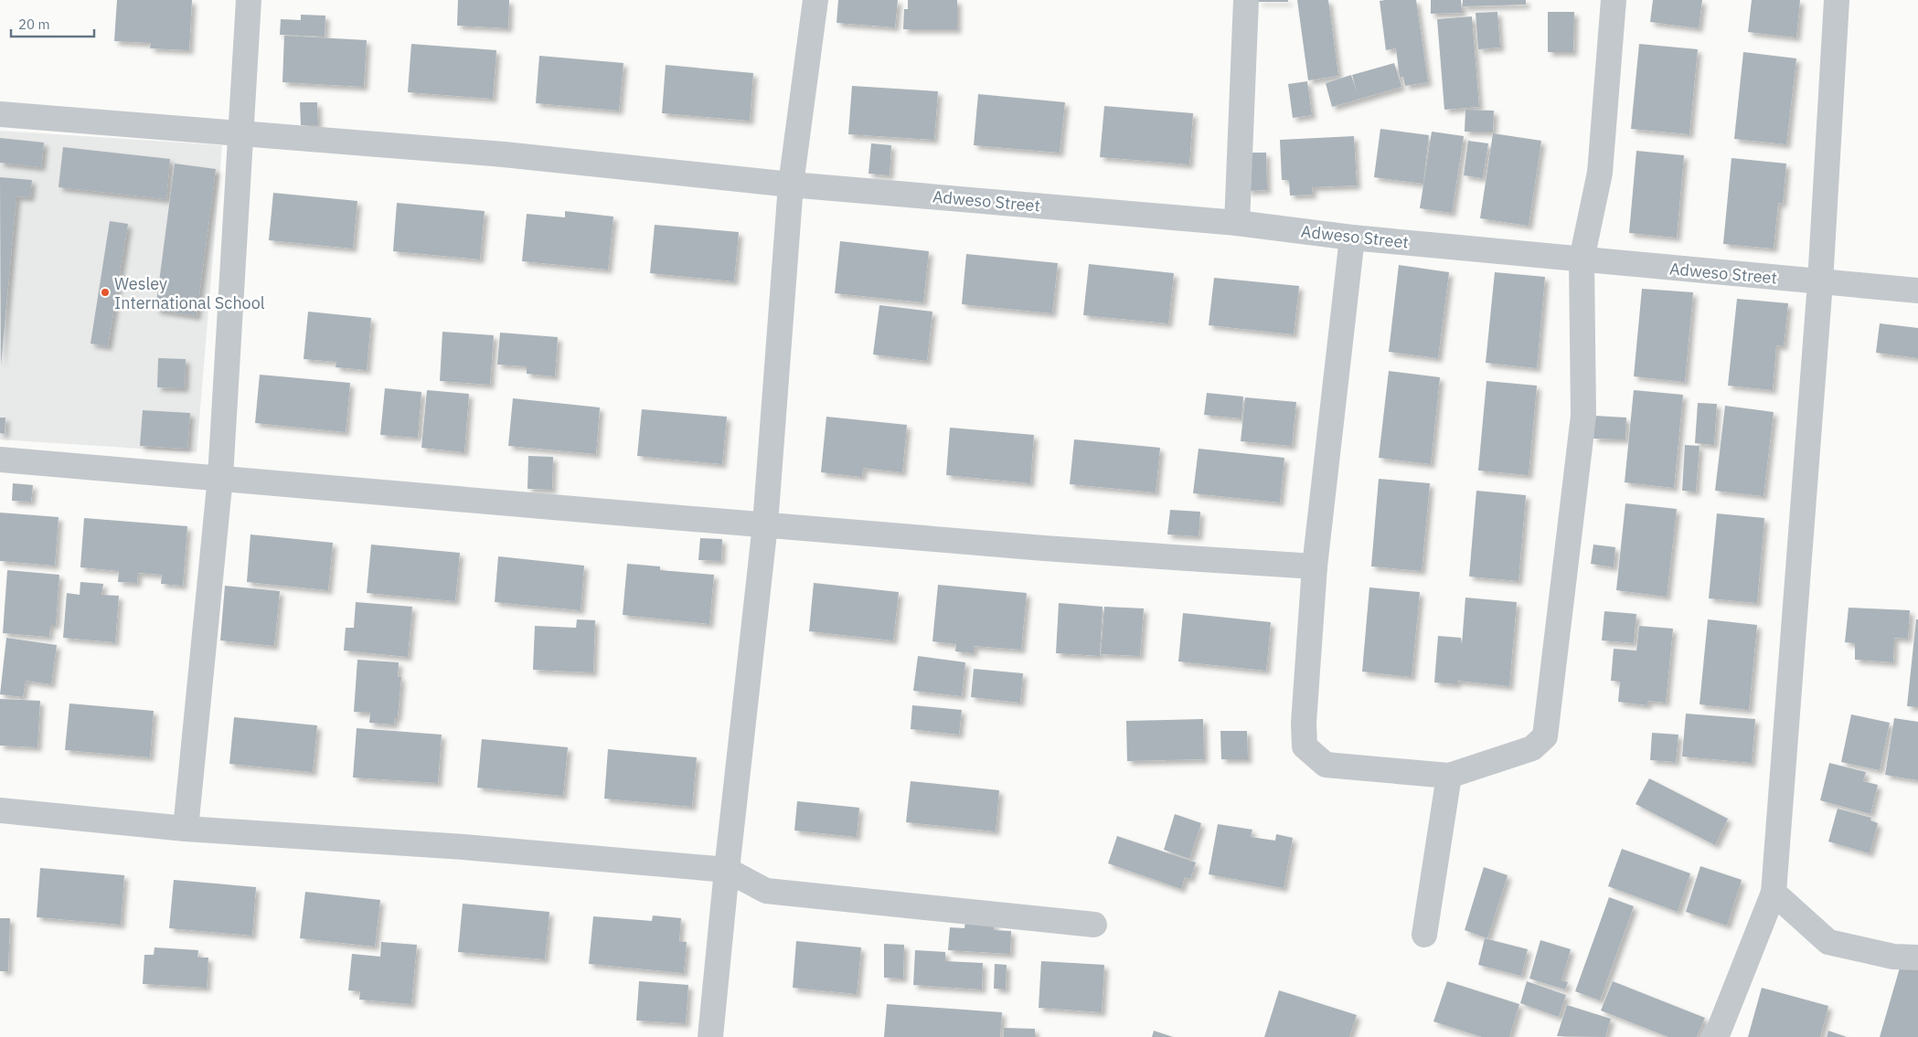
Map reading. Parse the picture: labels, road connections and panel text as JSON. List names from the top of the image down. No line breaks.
{"streets":{"street":["Adweso Street"]},"places":["Wesley International School"],"scale_bar":"20 m"}
